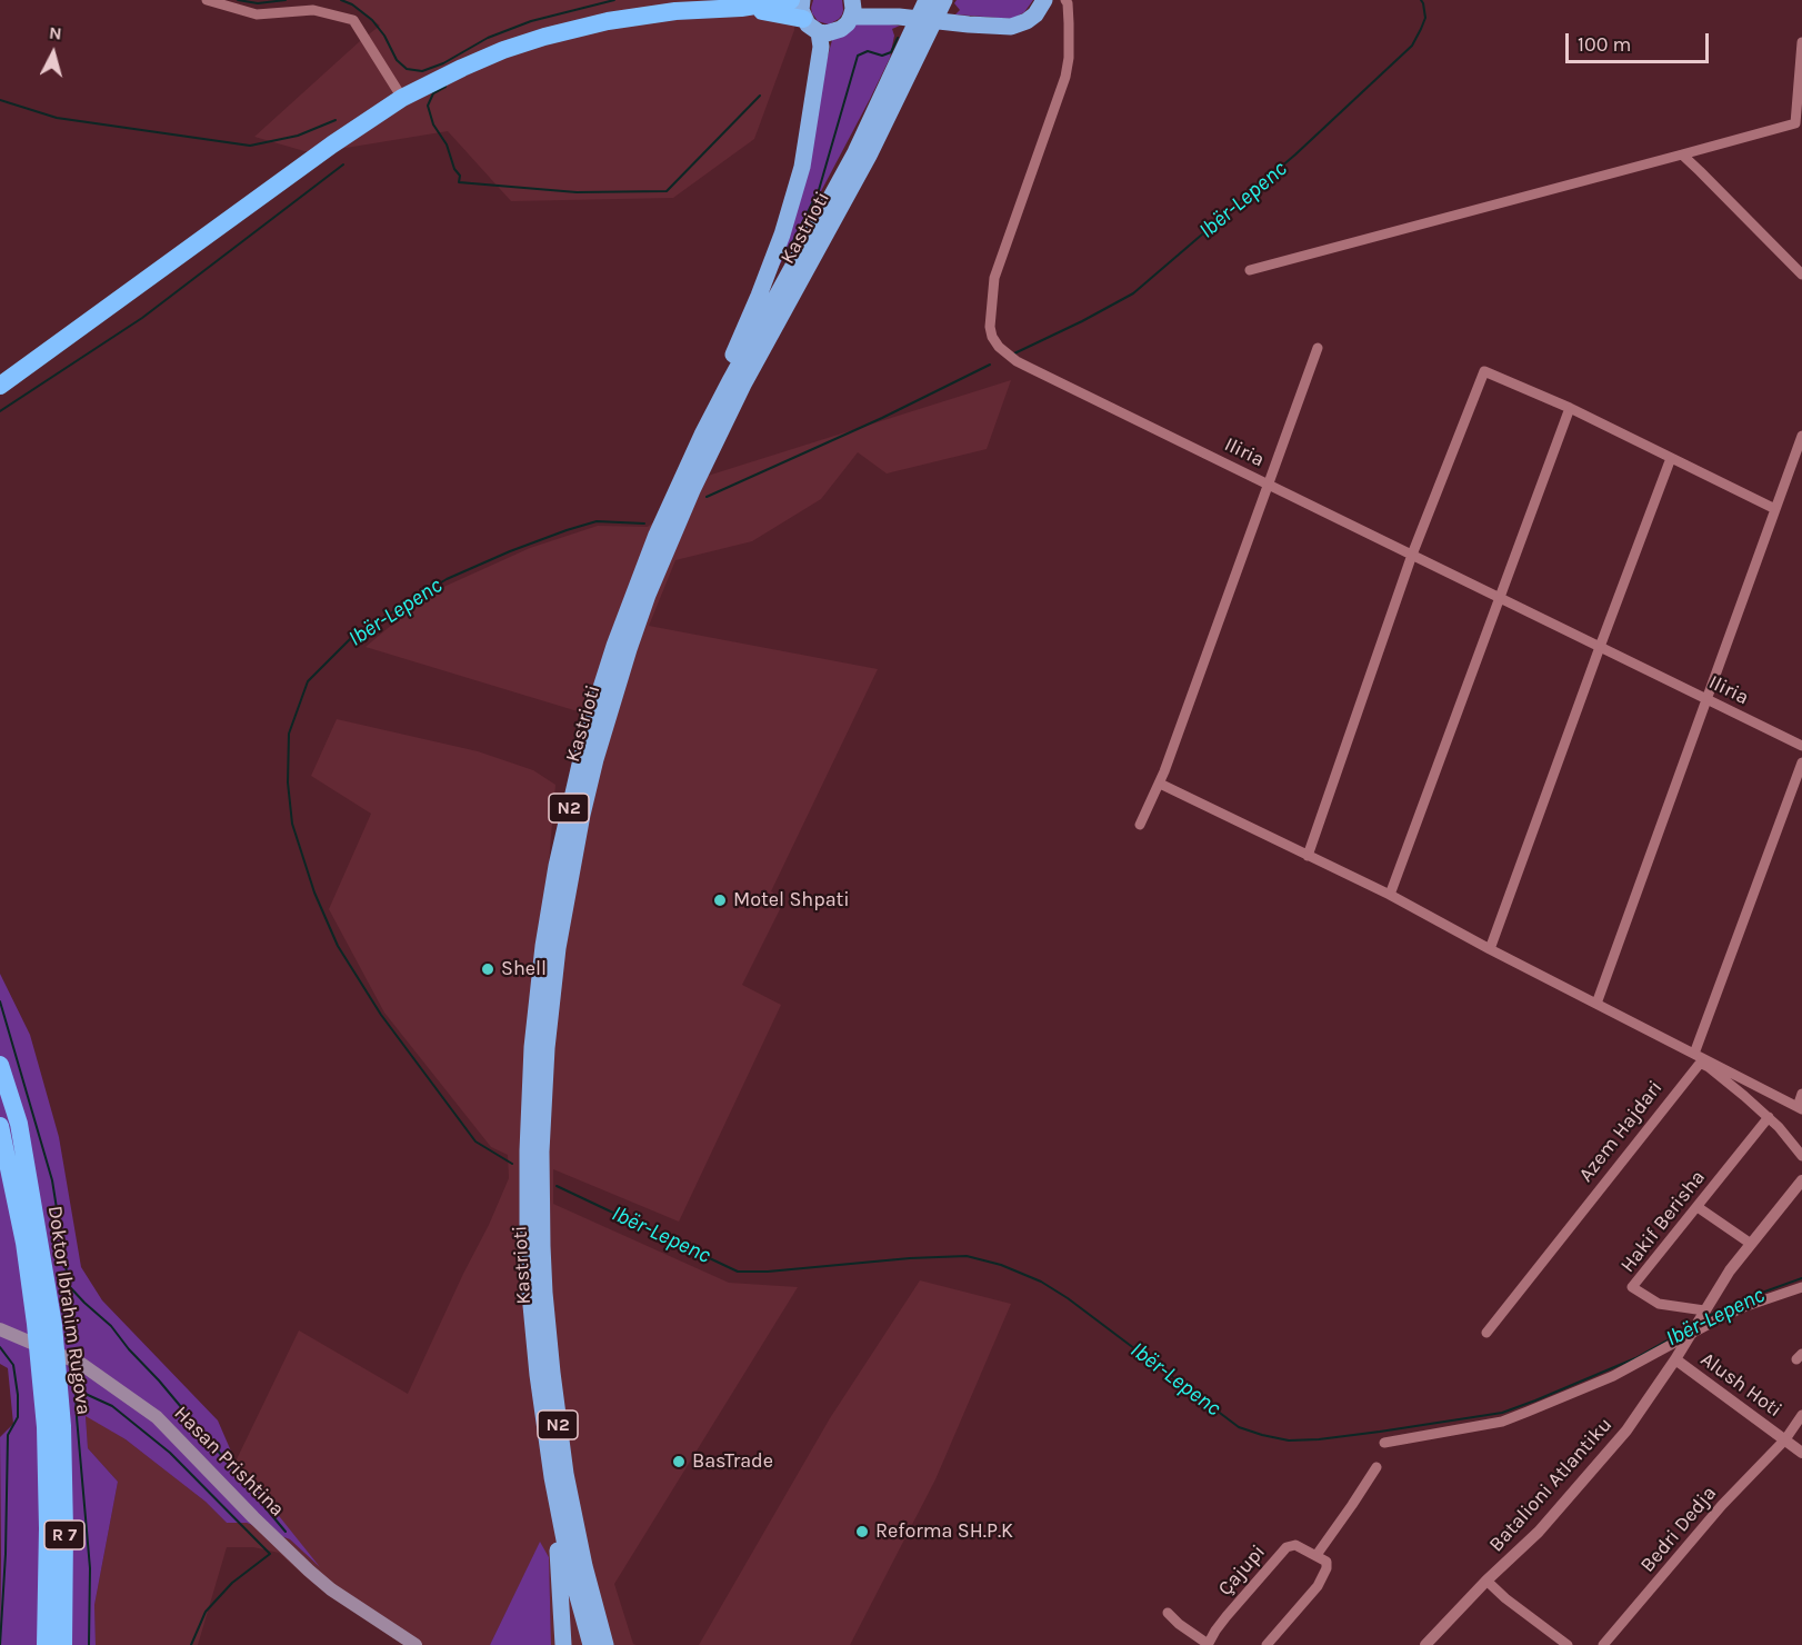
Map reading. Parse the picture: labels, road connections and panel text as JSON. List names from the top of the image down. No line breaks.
{"streets":{"highway":["Kastrioti","N2","Doktor Ibrahim Rugova","R 7"],"main road":["Hasan Prishtina"],"street":["Iliria","Azem Hajdari","Hakif Berisha","Alush Hoti","Batalioni Atlantiku","Bedri Dedja","Çajupi"]},"crossings":[["Azem Hajdari","Hakif Berisha"],["Hakif Berisha","Batalioni Atlantiku"],["Alush Hoti","Batalioni Atlantiku"],["Alush Hoti","Bedri Dedja"]],"water":["Ibër-Lepenc"],"places":["Motel Shpati","Shell","BasTrade","Reforma SH.P.K"],"scale_bar":"100 m","north":"top"}
